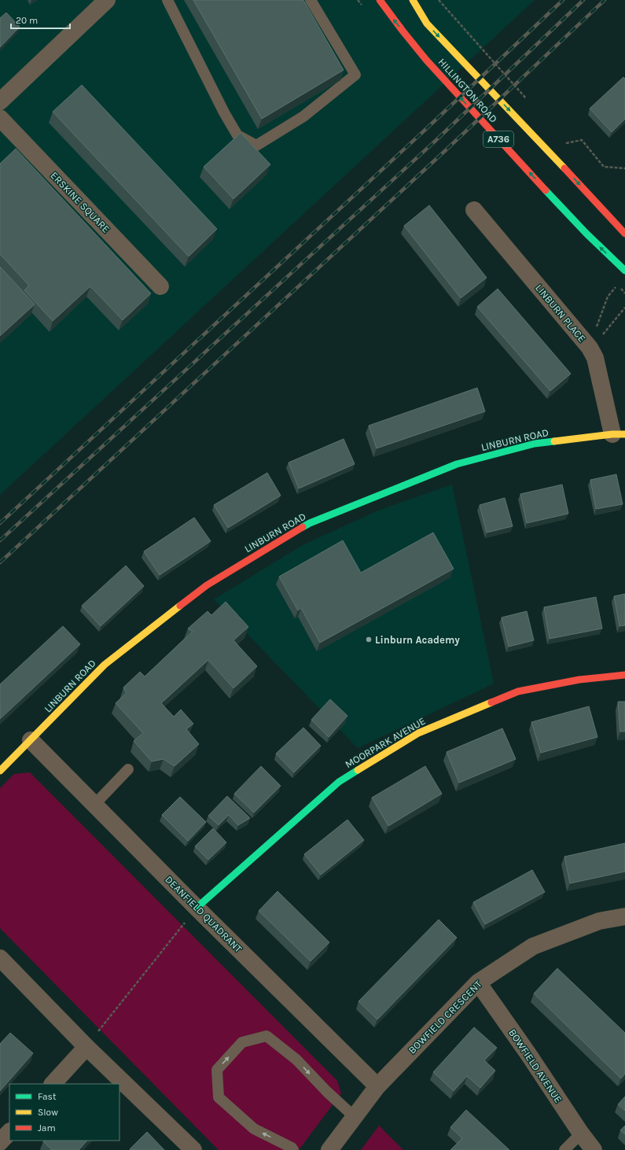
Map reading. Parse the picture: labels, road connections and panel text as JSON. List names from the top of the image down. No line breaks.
{"streets":{"street":["HILLINGTON ROAD","A736","ERSKINE SQUARE","LINBURN PLACE","LINBURN ROAD","MOORPARK AVENUE","DEANFIELD QUADRANT","BOWFIELD CRESCENT","BOWFIELD AVENUE"]},"crossings":[["LINBURN PLACE","LINBURN ROAD"],["LINBURN ROAD","DEANFIELD QUADRANT"],["MOORPARK AVENUE","DEANFIELD QUADRANT"],["DEANFIELD QUADRANT","BOWFIELD CRESCENT"],["BOWFIELD CRESCENT","BOWFIELD AVENUE"]],"places":["Linburn Academy"],"legend":["Fast","Slow","Jam"],"scale_bar":"20 m"}
